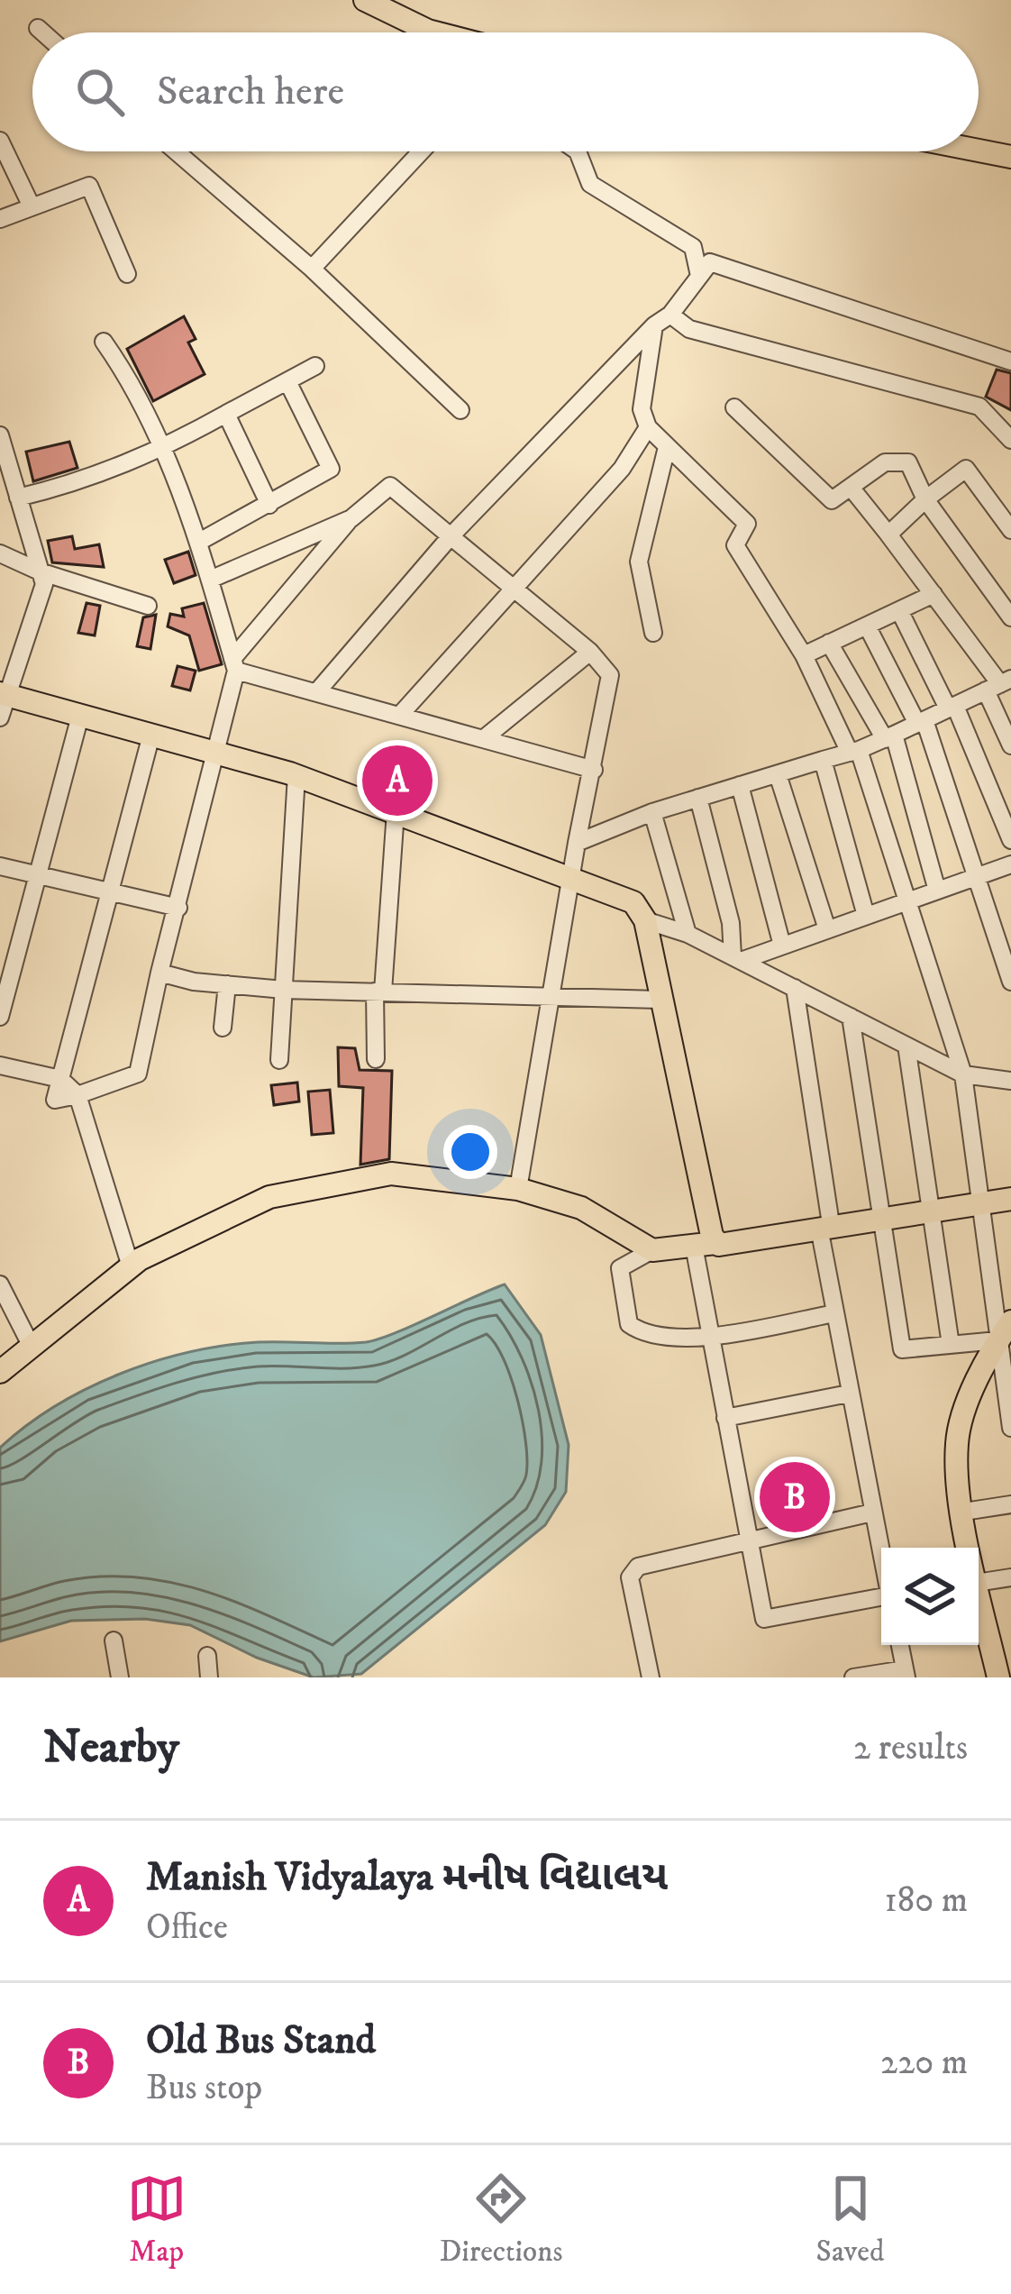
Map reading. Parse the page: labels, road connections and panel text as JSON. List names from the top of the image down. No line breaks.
{"page":{"search":"Search here","pins":["A","B"],"heading":["Nearby","2 results"],"list":[{"mark":"A","name":"Manish Vidyalaya મનીષ વિદ્યાલય","note":"Office","value":"180 m"},{"mark":"B","name":"Old Bus Stand","note":"Bus stop","value":"220 m"}],"nav":["Map","Directions","Saved"]}}
